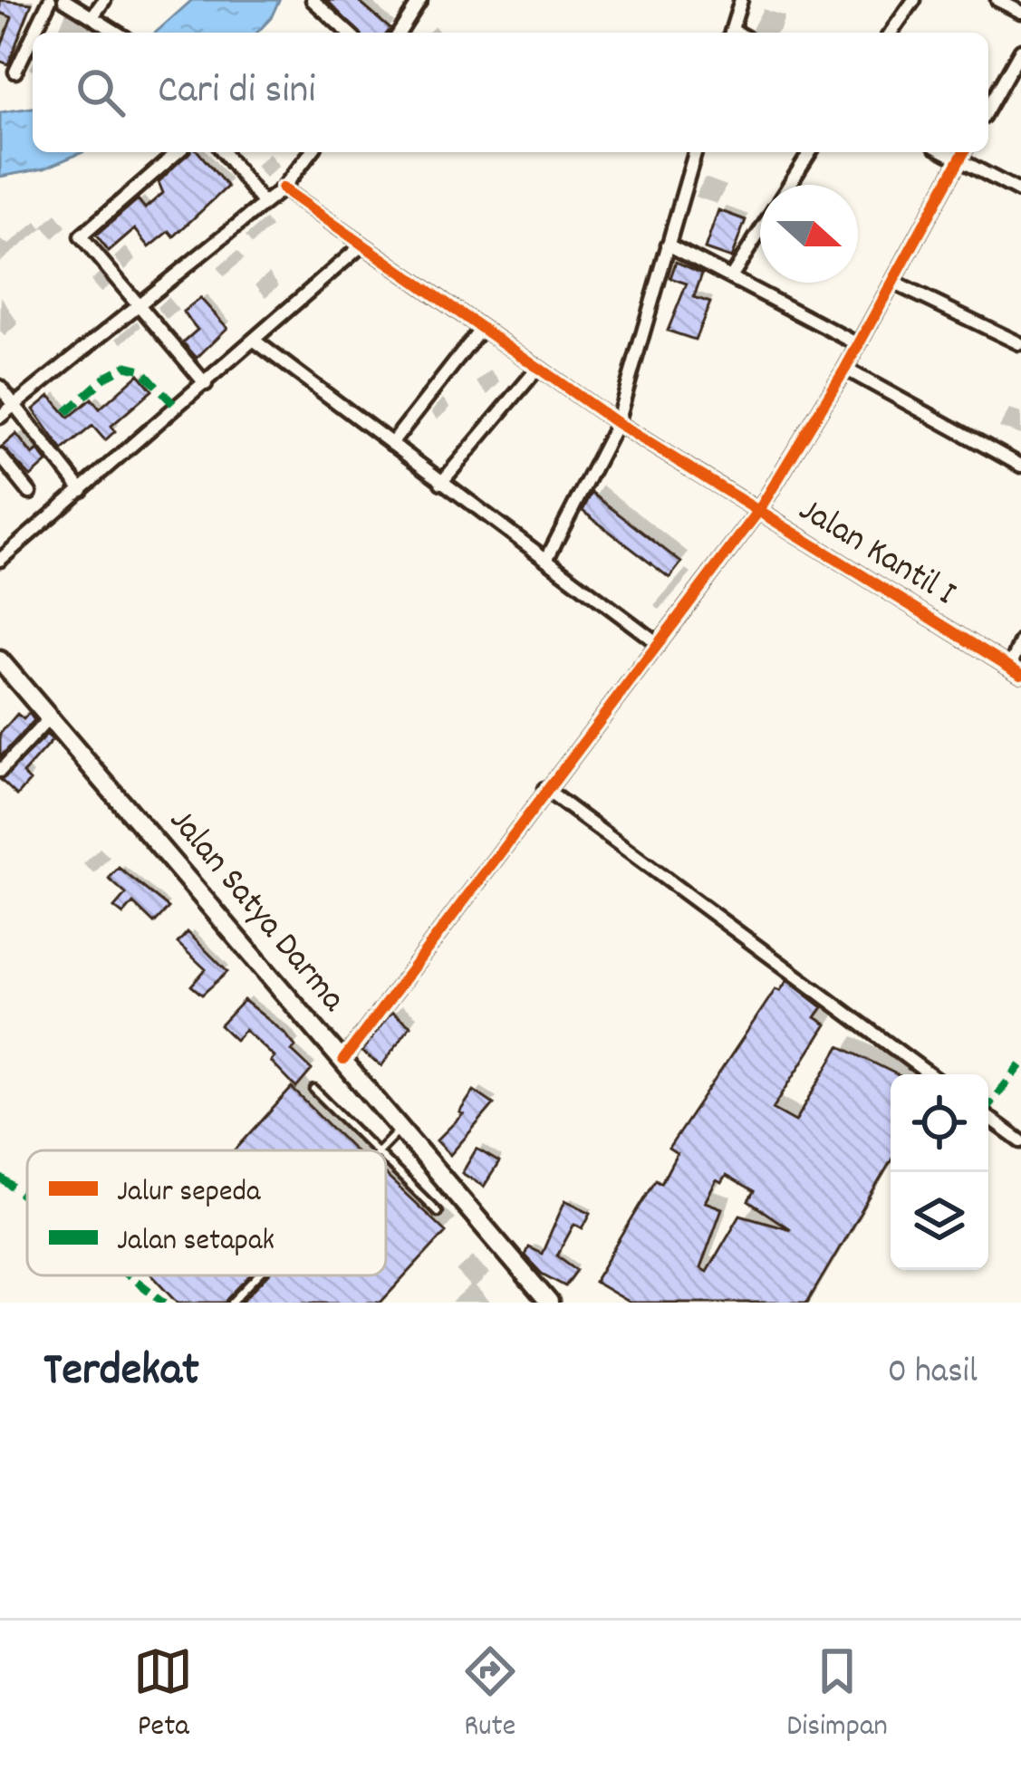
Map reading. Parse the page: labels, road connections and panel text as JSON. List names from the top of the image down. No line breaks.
{"streets":{"main road":["Jalan Satya Darma"],"street":["Jalan Kantil I"]},"legend":["Jalur sepeda","Jalan setapak"],"north":"right","page":{"search":"Cari di sini","heading":["Terdekat","0 hasil"],"nav":["Peta","Rute","Disimpan"]}}
